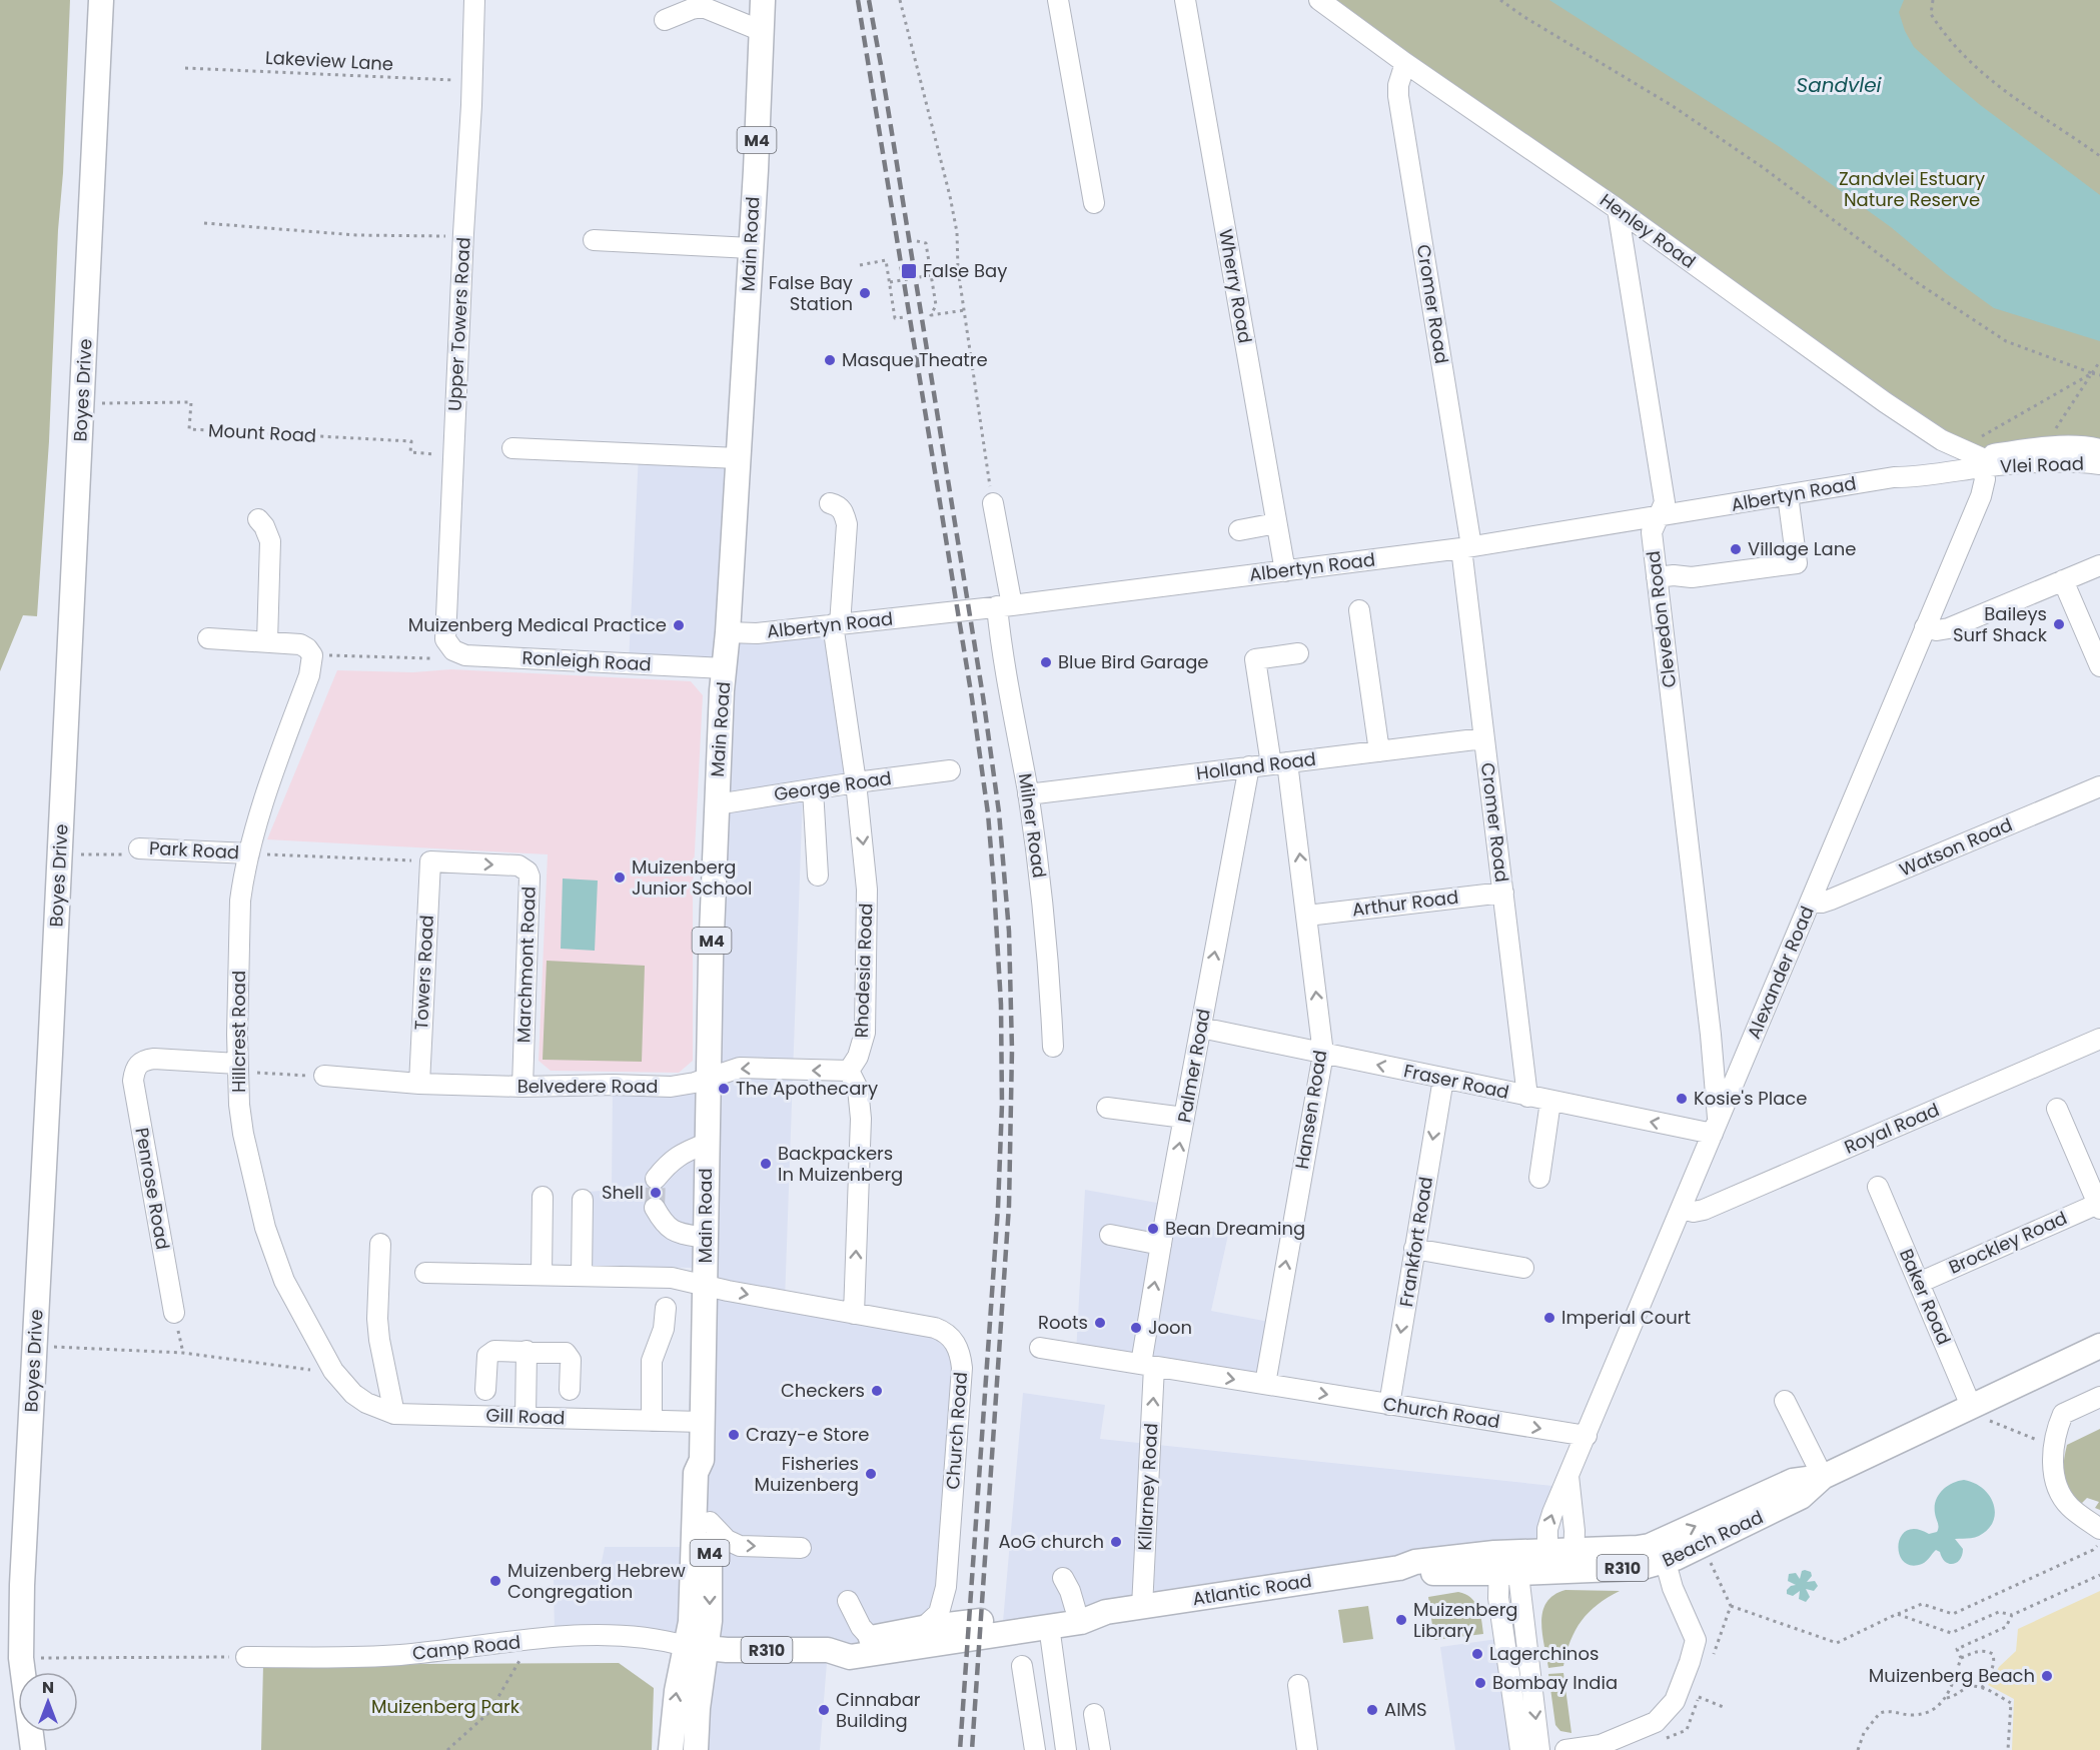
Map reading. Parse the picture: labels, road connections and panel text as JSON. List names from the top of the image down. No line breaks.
{"streets":{"main road":["M4","Main Road","Boyes Drive","Beach Road","R310","Atlantic Road"],"street":["Henley Road","Wherry Road","Cromer Road","Upper Towers Road","Vlei Road","Albertyn Road","Clevedon Road","Ronleigh Road","Holland Road","George Road","Milner Road","Watson Road","Park Road","Arthur Road","Marchmont Road","Rhodesia Road","Towers Road","Alexander Road","Hillcrest Road","Palmer Road","Fraser Road","Belvedere Road","Hansen Road","Royal Road","Penrose Road","Frankfort Road","Brockley Road","Baker Road","Church Road","Gill Road","Killarney Road","Camp Road"],"path":["Lakeview Lane","Mount Road"]},"crossings":[["Lakeview Lane","Upper Towers Road"],["Henley Road","Cromer Road"],["Henley Road","Vlei Road"],["Henley Road","Albertyn Road"],["Henley Road","Clevedon Road"],["Henley Road","Alexander Road"],["Main Road","Albertyn Road"],["Main Road","Ronleigh Road"],["Main Road","George Road"],["Main Road","Belvedere Road"],["Main Road","Church Road"],["Main Road","Gill Road"],["Main Road","Atlantic Road"],["Main Road","Camp Road"],["Wherry Road","Albertyn Road"],["Cromer Road","Albertyn Road"],["Cromer Road","Holland Road"],["Cromer Road","Arthur Road"],["Cromer Road","Fraser Road"],["Upper Towers Road","Ronleigh Road"],["Vlei Road","Albertyn Road"],["Vlei Road","Alexander Road"],["Albertyn Road","Clevedon Road"],["Albertyn Road","Milner Road"],["Albertyn Road","Rhodesia Road"],["Albertyn Road","Alexander Road"],["Clevedon Road","Alexander Road"],["Clevedon Road","Fraser Road"],["Holland Road","Milner Road"],["Holland Road","Palmer Road"],["Holland Road","Hansen Road"],["George Road","Rhodesia Road"],["Watson Road","Alexander Road"],["Park Road","Hillcrest Road"],["Arthur Road","Hansen Road"],["Marchmont Road","Towers Road"],["Marchmont Road","Belvedere Road"],["Rhodesia Road","Belvedere Road"],["Towers Road","Belvedere Road"],["Alexander Road","Fraser Road"],["Alexander Road","Royal Road"],["Alexander Road","Church Road"],["Alexander Road","Beach Road"],["Hillcrest Road","Penrose Road"],["Hillcrest Road","Gill Road"],["Palmer Road","Fraser Road"],["Palmer Road","Church Road"],["Palmer Road","Killarney Road"],["Fraser Road","Hansen Road"],["Fraser Road","Frankfort Road"],["Hansen Road","Church Road"],["Frankfort Road","Church Road"],["Brockley Road","Baker Road"],["Baker Road","Beach Road"],["Church Road","Killarney Road"],["Church Road","Atlantic Road"],["Killarney Road","Atlantic Road"],["Beach Road","Atlantic Road"],["Atlantic Road","Camp Road"]],"one_way":["Rhodesia Road","Palmer Road","Fraser Road","Hansen Road","Frankfort Road","Church Road","Killarney Road"],"water":["Sandvlei"],"parks":["Zandvlei Estuary Nature Reserve","Muizenberg Park"],"places":{"transit":["False Bay"],"other":["False Bay Station","Masque Theatre","Village Lane","Baileys Surf Shack","Muizenberg Medical Practice","Blue Bird Garage","Muizenberg Junior School","The Apothecary","Kosie's Place","Backpackers In Muizenberg","Shell","Bean Dreaming","Imperial Court","Roots","Joon","Checkers","Crazy-e Store","Fisheries Muizenberg","AoG church","Muizenberg Hebrew Congregation","Muizenberg Library","Lagerchinos","Muizenberg Beach","Bombay India","Cinnabar Building","AIMS"]},"north":"top"}
